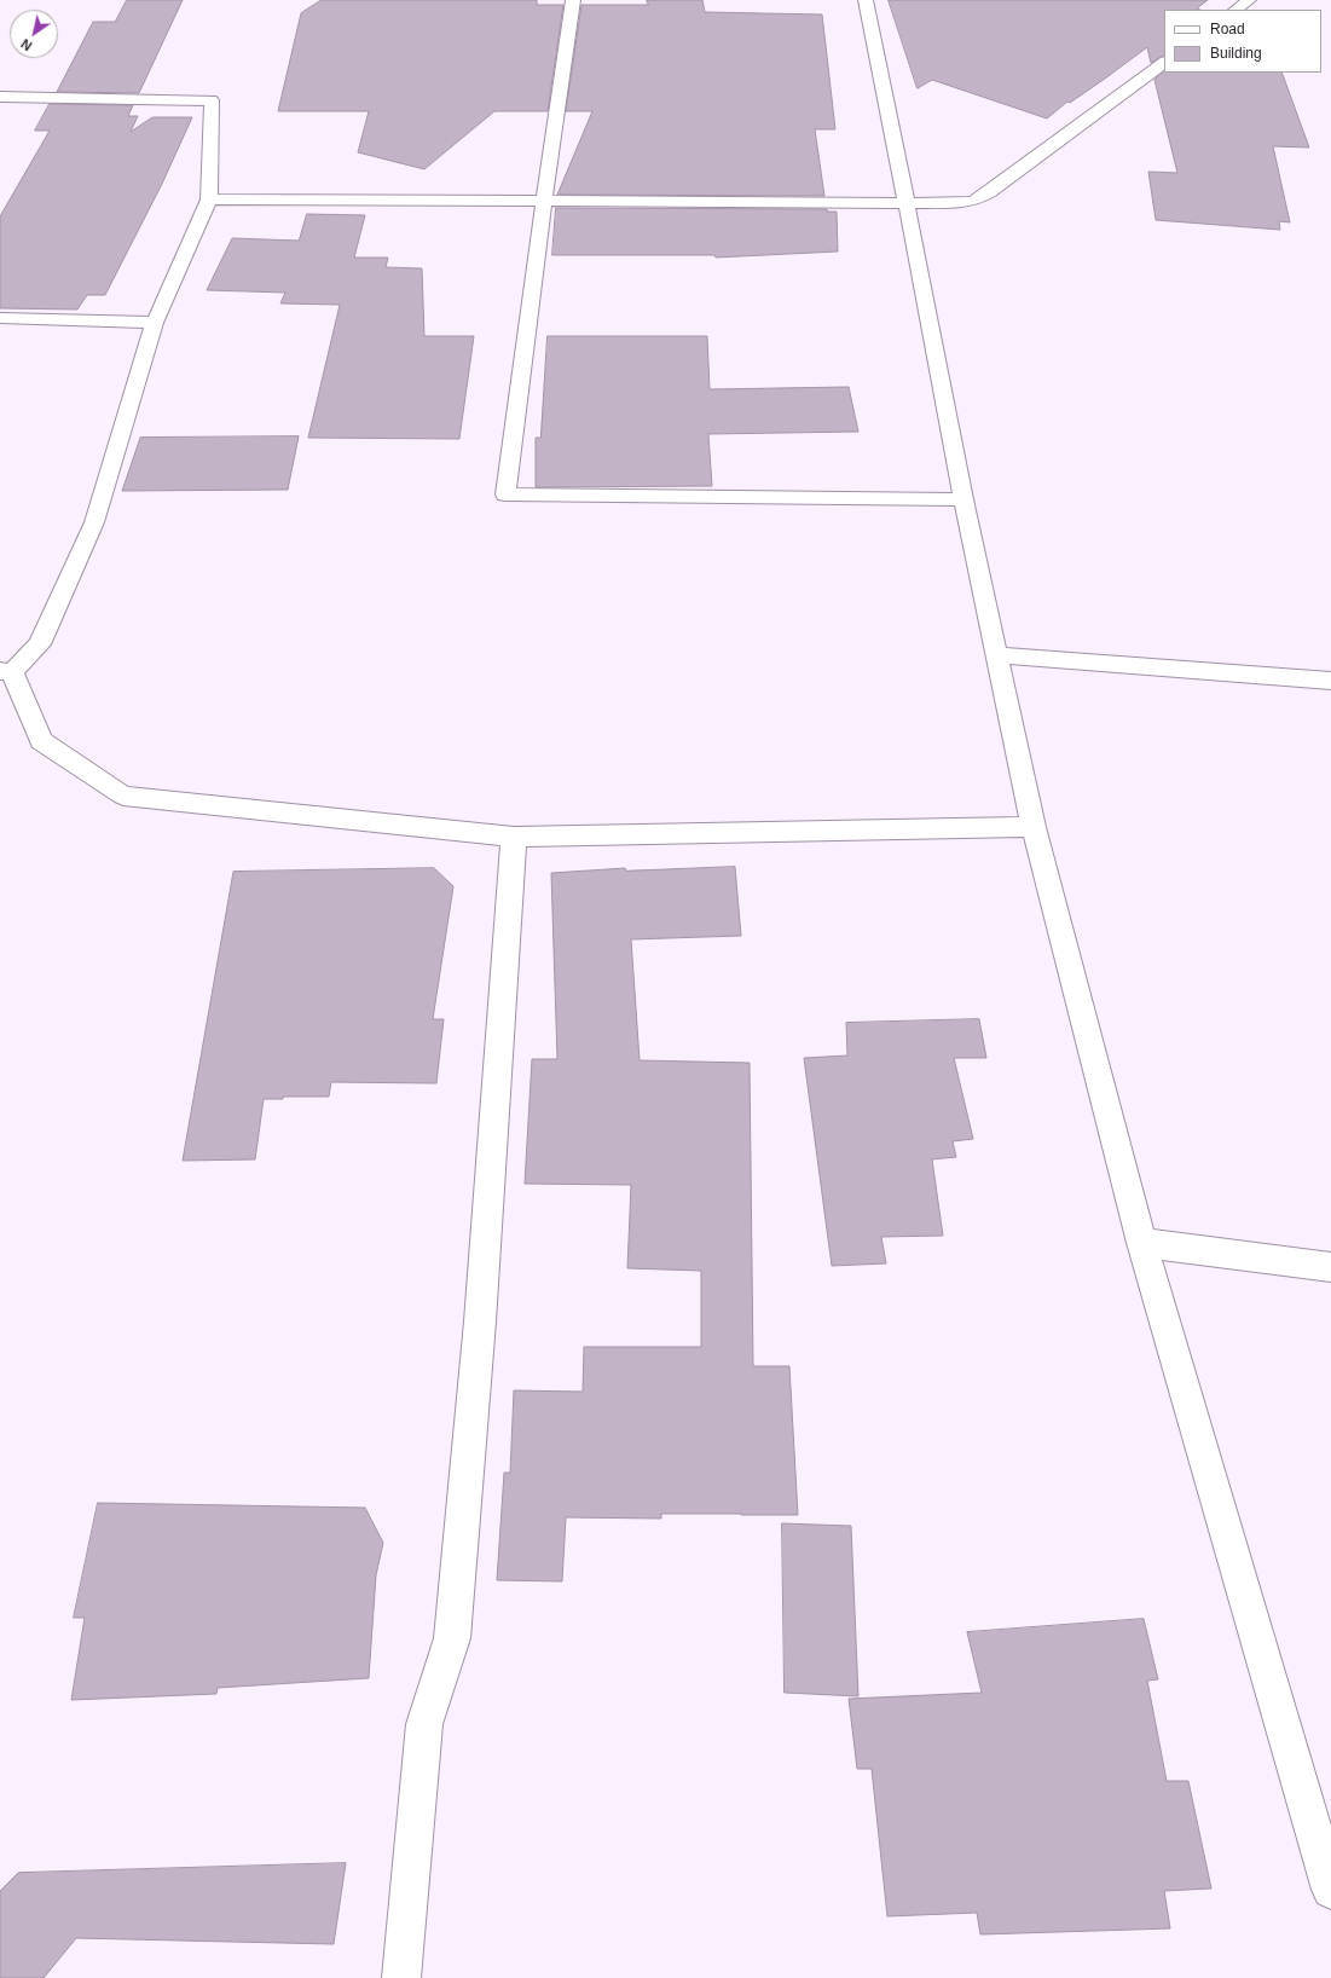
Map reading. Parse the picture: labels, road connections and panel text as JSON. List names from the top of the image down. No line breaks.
{"legend":["Road","Building"],"north":"bottom left"}
